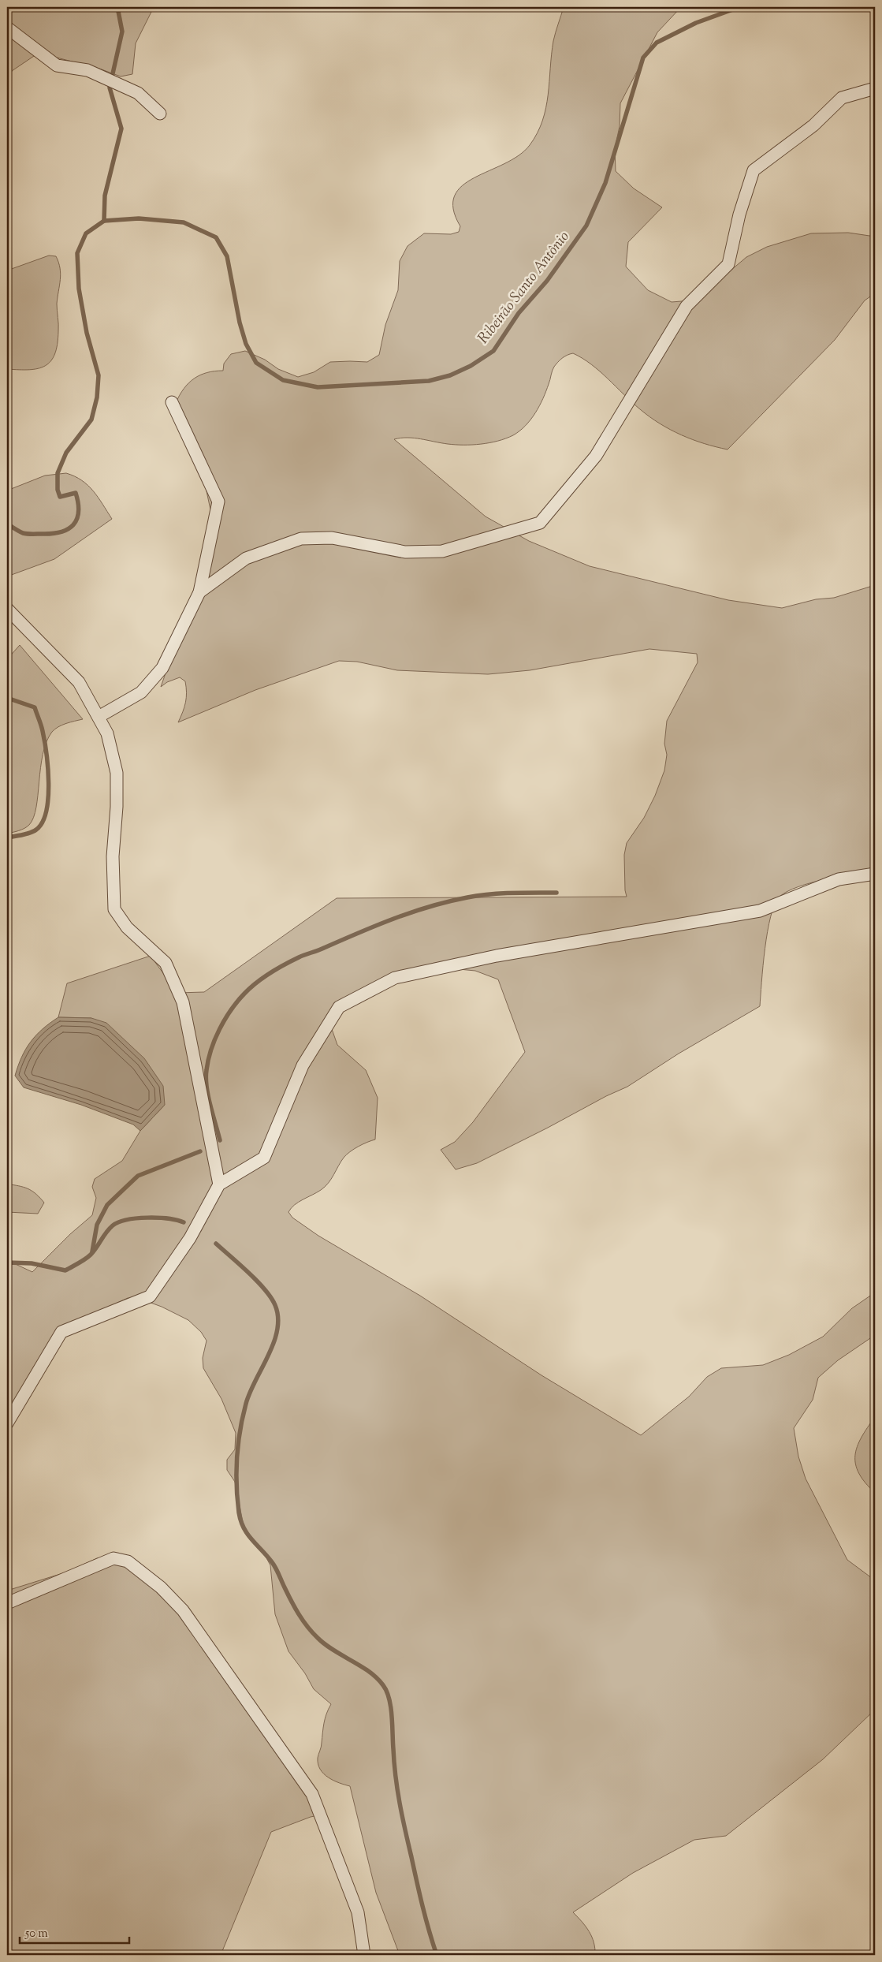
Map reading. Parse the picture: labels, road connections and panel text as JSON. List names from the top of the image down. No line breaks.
{"water":["Ribeirão Santo Antônio"],"scale_bar":"50 m"}
